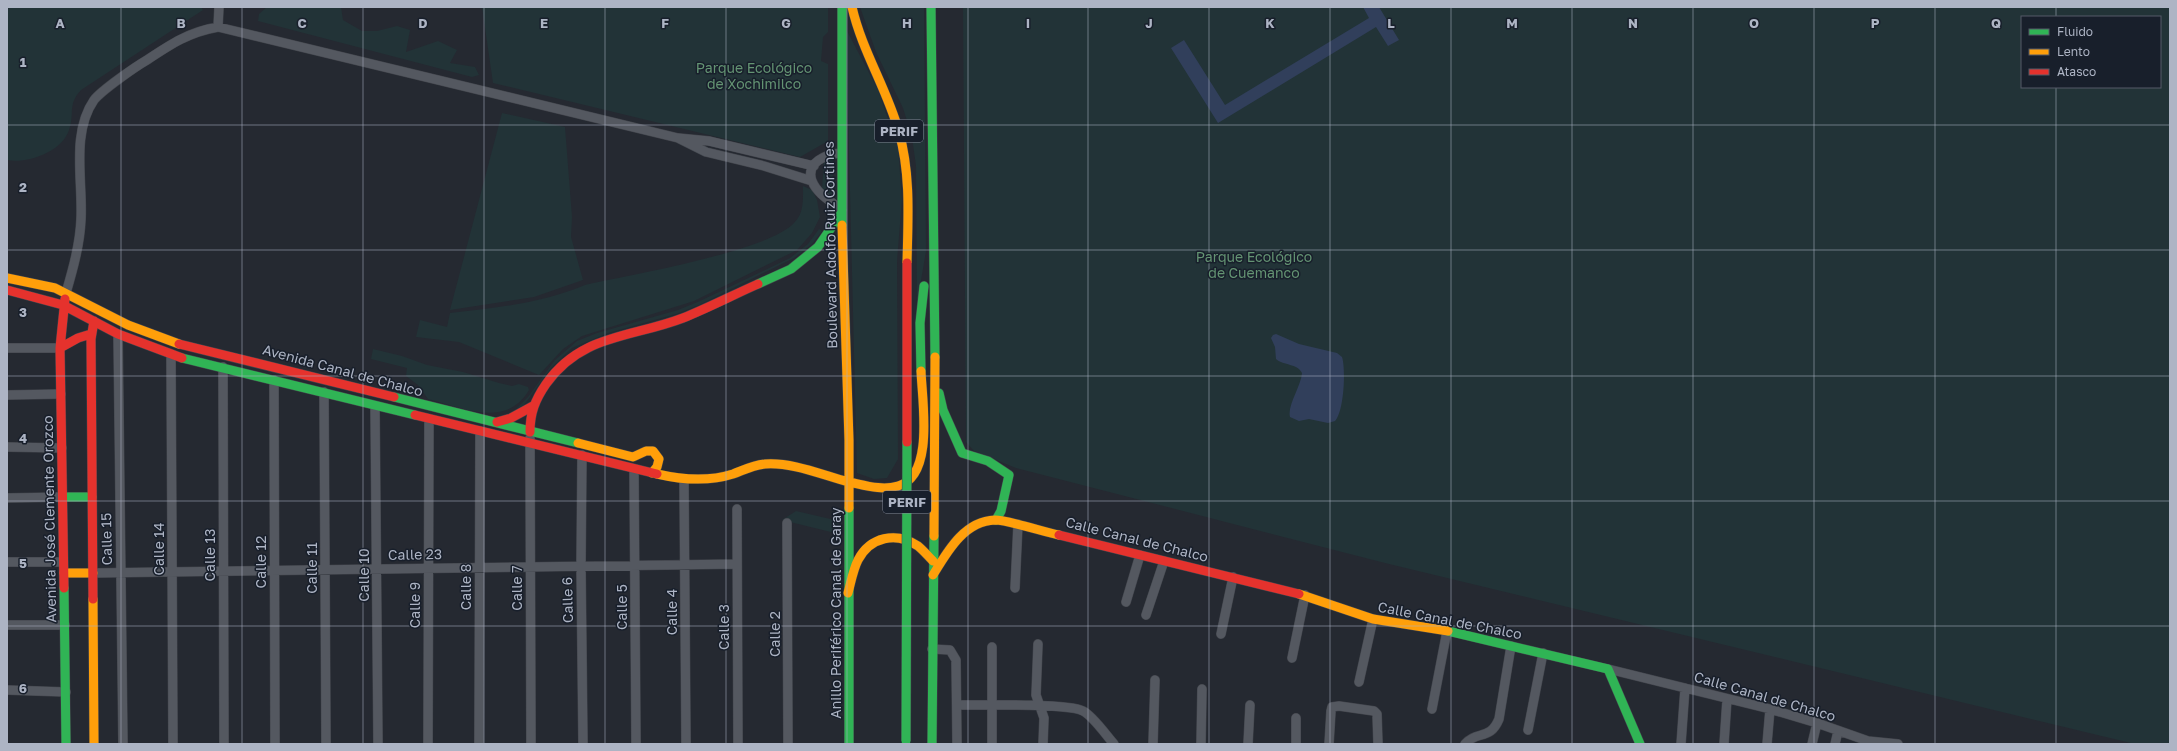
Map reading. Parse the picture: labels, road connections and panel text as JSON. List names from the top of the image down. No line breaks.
{"streets":{"main road":["PERIF","Boulevard Adolfo Ruiz Cortines","Avenida Canal de Chalco","Avenida José Clemente Orozco","Calle Canal de Chalco","Anillo Periférico Canal de Garay"],"street":["Calle 15","Calle 14","Calle 23","Calle 13","Calle 12","Calle 11","Calle 10","Calle 8","Calle 7","Calle 6","Calle 9","Calle 5","Calle 4","Calle 3","Calle 2"]},"crossings":[["PERIF","Avenida Canal de Chalco"],["PERIF","Calle Canal de Chalco"],["Boulevard Adolfo Ruiz Cortines","Avenida Canal de Chalco"],["Boulevard Adolfo Ruiz Cortines","Anillo Periférico Canal de Garay"],["Avenida Canal de Chalco","Avenida José Clemente Orozco"],["Avenida Canal de Chalco","Calle 15"],["Avenida Canal de Chalco","Calle 14"],["Avenida Canal de Chalco","Calle 13"],["Avenida Canal de Chalco","Calle 12"],["Avenida Canal de Chalco","Calle 11"],["Avenida Canal de Chalco","Calle 10"],["Avenida Canal de Chalco","Calle 8"],["Avenida Canal de Chalco","Calle 7"],["Avenida Canal de Chalco","Calle 6"],["Avenida Canal de Chalco","Calle 9"],["Avenida Canal de Chalco","Calle 5"],["Avenida Canal de Chalco","Calle 4"],["Avenida Canal de Chalco","Anillo Periférico Canal de Garay"],["Calle 15","Calle 23"],["Calle 14","Calle 23"],["Calle 23","Calle 13"],["Calle 23","Calle 12"],["Calle 23","Calle 11"],["Calle 23","Calle 10"],["Calle 23","Calle 8"],["Calle 23","Calle 7"],["Calle 23","Calle 6"],["Calle 23","Calle 9"],["Calle 23","Calle 5"],["Calle 23","Calle 4"],["Calle 23","Calle 3"]],"parks":["Parque Ecológico de Xochimilco","Parque Ecológico de Cuemanco"],"legend":["Fluido","Lento","Atasco"],"grid":{"columns":["A","B","C","D","E","F","G","H","I","J","K","L","M","N","O","P","Q"],"rows":["1","2","3","4","5","6"]}}
